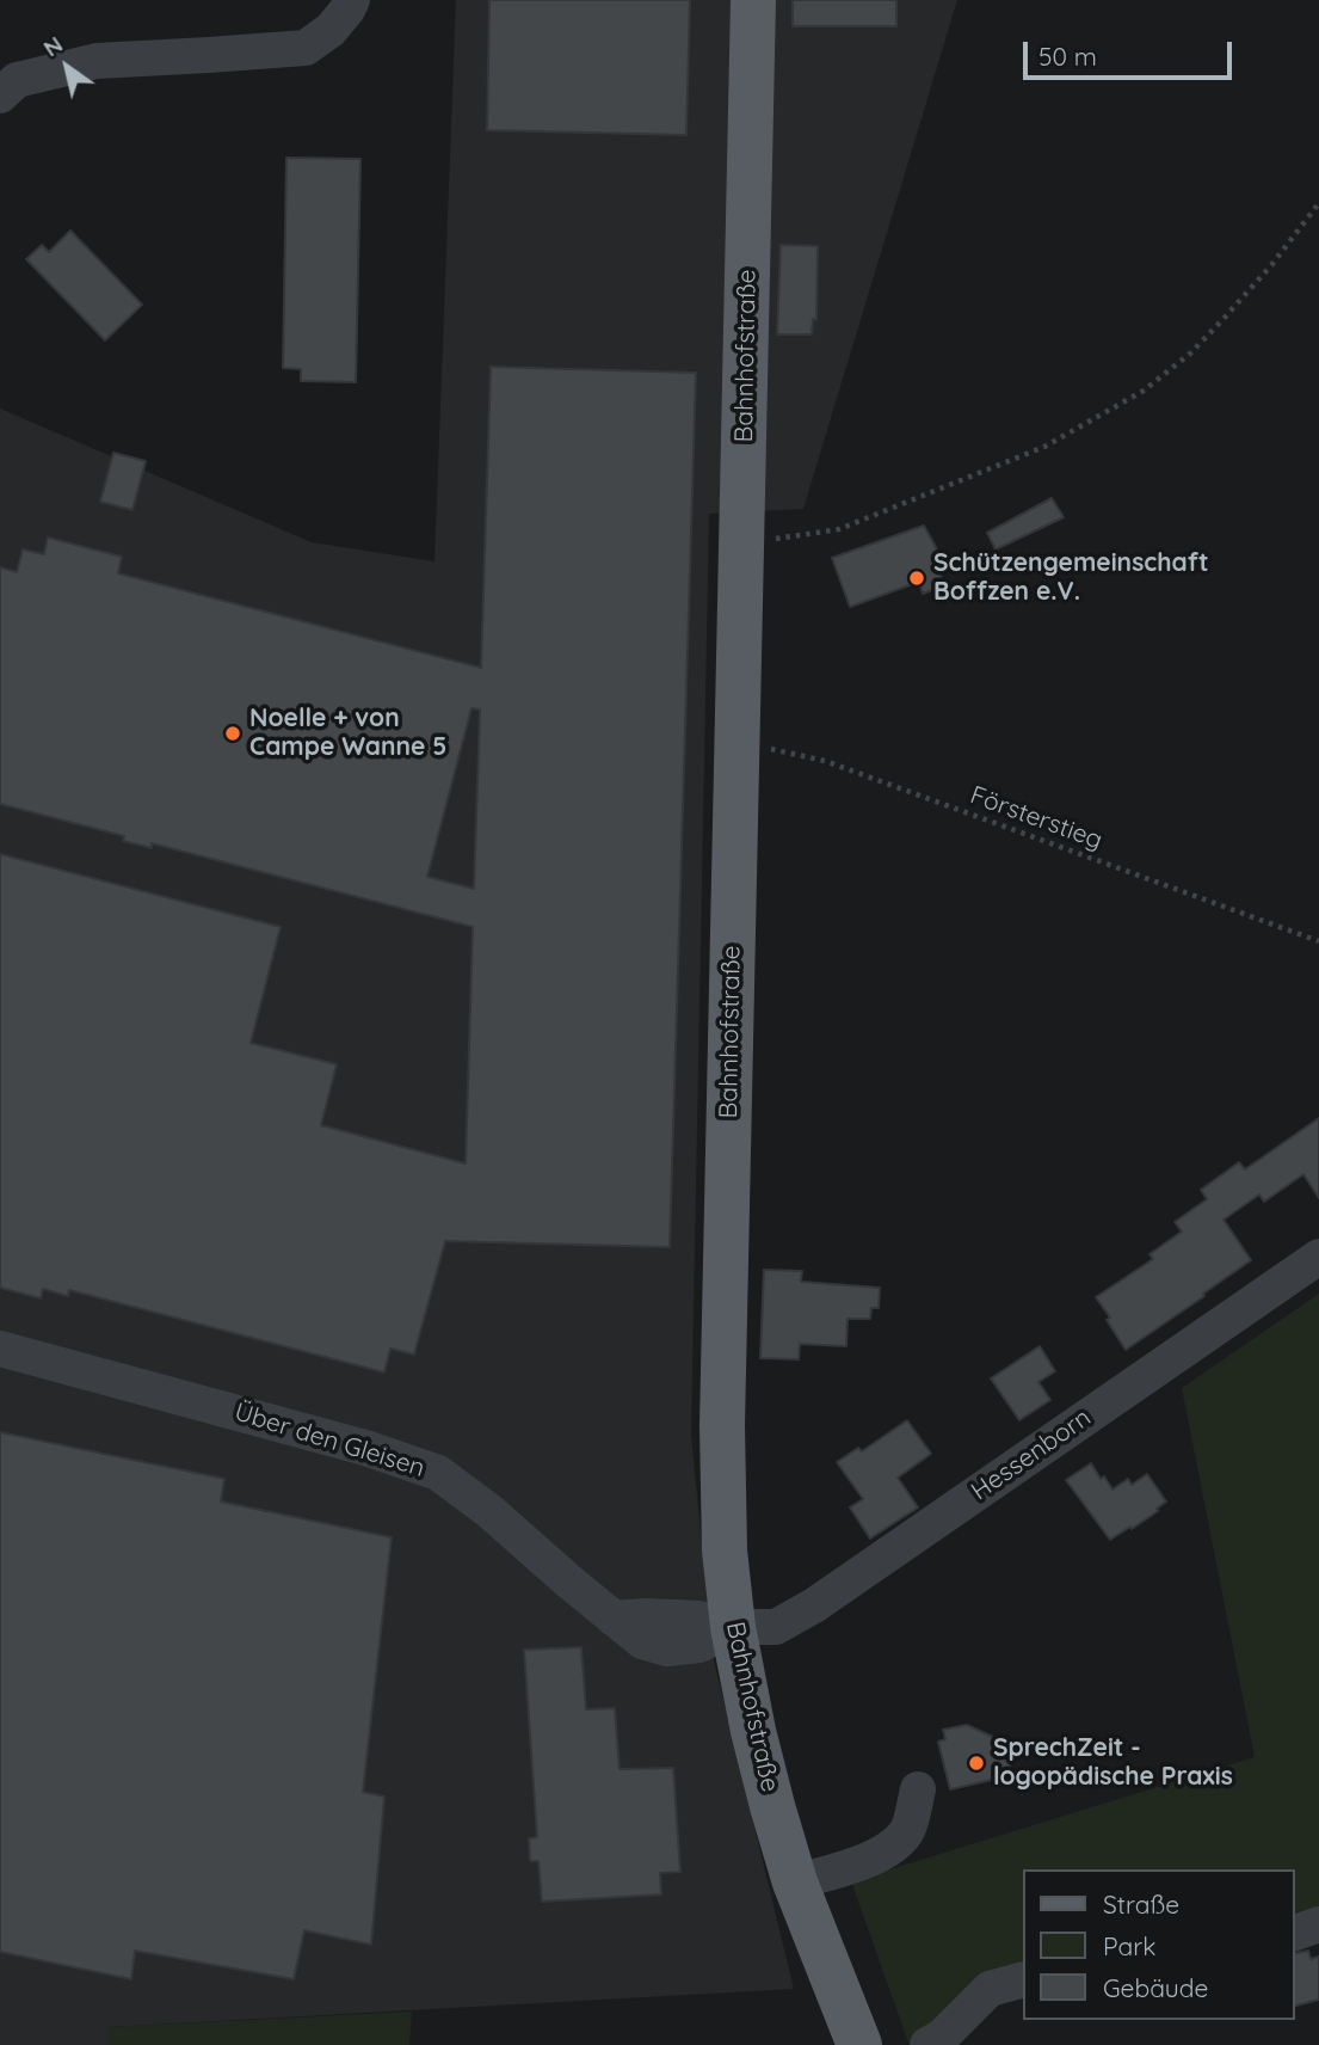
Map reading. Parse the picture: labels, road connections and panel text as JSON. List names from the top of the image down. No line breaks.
{"streets":{"main road":["Bahnhofstraße"],"street":["Über den Gleisen","Hessenborn"],"path":["Försterstieg"]},"crossings":[["Bahnhofstraße","Försterstieg"],["Bahnhofstraße","Über den Gleisen"],["Bahnhofstraße","Hessenborn"],["Über den Gleisen","Hessenborn"]],"places":["Schützengemeinschaft Boffzen e.V.","Noelle + von Campe Wanne 5","SprechZeit - logopädische Praxis"],"legend":["Straße","Park","Gebäude"],"scale_bar":"50 m","north":"top left"}
